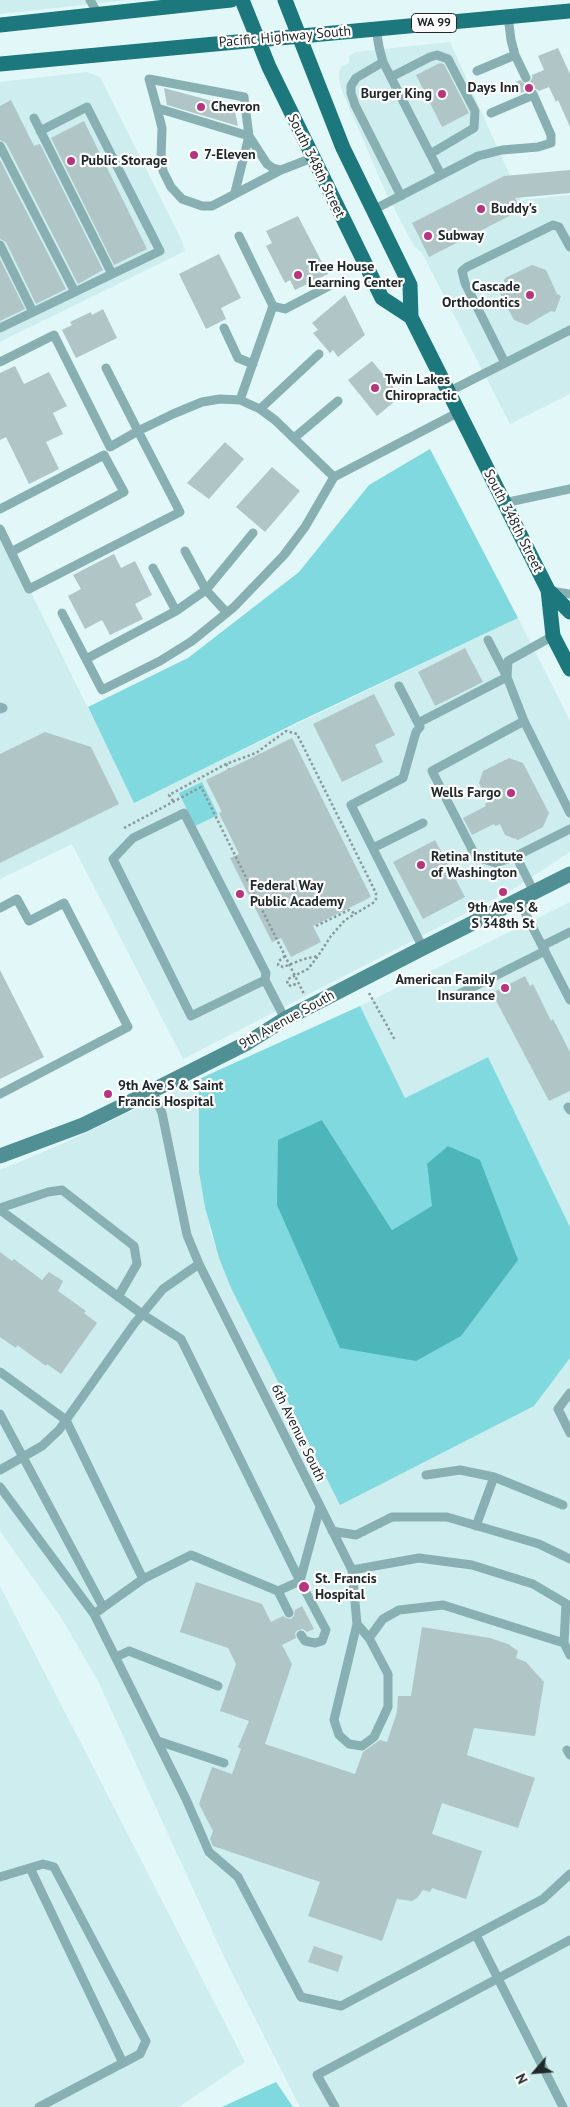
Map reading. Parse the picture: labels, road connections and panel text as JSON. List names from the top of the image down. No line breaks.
{"streets":{"main road":["WA 99","Pacific Highway South","South 348th Street"],"street":["9th Avenue South"],"lane":["6th Avenue South"]},"crossings":[["Pacific Highway South","South 348th Street"],["9th Avenue South","6th Avenue South"]],"places":["Days Inn","Burger King","Chevron","7-Eleven","Public Storage","Buddy's","Subway","Tree House Learning Center","Cascade Orthodontics","Twin Lakes Chiropractic","Wells Fargo","Retina Institute of Washington","9th Ave S & S 348th St","Federal Way Public Academy","American Family Insurance","9th Ave S & Saint Francis Hospital","St. Francis Hospital"],"north":"bottom left"}
